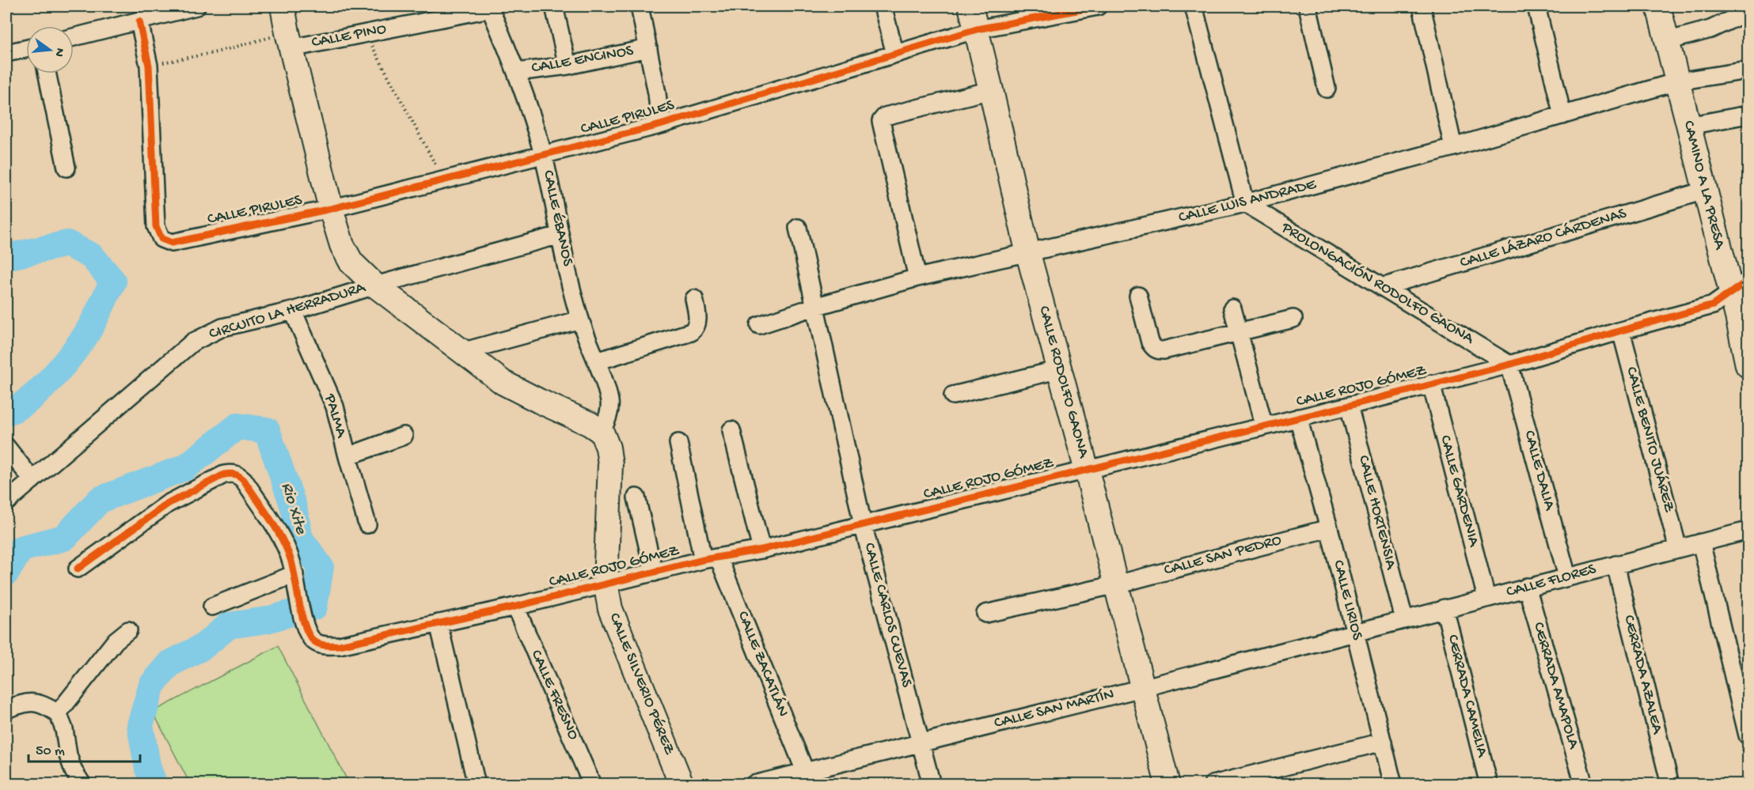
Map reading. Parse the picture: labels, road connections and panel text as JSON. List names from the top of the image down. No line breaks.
{"streets":{"street":["CALLE PINO","CALLE ENCINOS","CALLE PIRULES","CAMINO A LA PRESA","CALLE LUIS ANDRADE","CALLE ÉBANOS","CALLE LÁZARO CÁRDENAS","PROLONGACIÓN RODOLFO GAONA","CIRCUITO LA HERRADURA","CALLE RODOLFO GAONA","CALLE ROJO GÓMEZ","PALMA","CALLE BENITO JUÁREZ","CALLE DALIA","CALLE GARDENIA","CALLE HORTENSIA","CALLE SAN PEDRO","CALLE FLORES","CALLE LIRIOS","CALLE CARLOS CUEVAS","CALLE ZACATLÁN","CERRADA AZALEA","CALLE SILVERIO PÉREZ","CERRADA AMAPOLA","CALLE FRESNO","CERRADA CAMELIA","CALLE SAN MARTÍN"]},"crossings":[["CALLE PINO","CALLE ÉBANOS"],["CALLE ENCINOS","CALLE ÉBANOS"],["CALLE PIRULES","CALLE ÉBANOS"],["CALLE PIRULES","CALLE RODOLFO GAONA"],["CAMINO A LA PRESA","CALLE LUIS ANDRADE"],["CAMINO A LA PRESA","CALLE LÁZARO CÁRDENAS"],["CAMINO A LA PRESA","CALLE ROJO GÓMEZ"],["CALLE LUIS ANDRADE","PROLONGACIÓN RODOLFO GAONA"],["CALLE LUIS ANDRADE","CALLE RODOLFO GAONA"],["CALLE LUIS ANDRADE","CALLE CARLOS CUEVAS"],["CALLE ÉBANOS","CIRCUITO LA HERRADURA"],["CALLE ÉBANOS","CALLE SILVERIO PÉREZ"],["CALLE LÁZARO CÁRDENAS","PROLONGACIÓN RODOLFO GAONA"],["PROLONGACIÓN RODOLFO GAONA","CALLE ROJO GÓMEZ"],["PROLONGACIÓN RODOLFO GAONA","CALLE DALIA"],["CIRCUITO LA HERRADURA","PALMA"],["CALLE RODOLFO GAONA","CALLE ROJO GÓMEZ"],["CALLE RODOLFO GAONA","CALLE SAN PEDRO"],["CALLE RODOLFO GAONA","CALLE SAN MARTÍN"],["CALLE ROJO GÓMEZ","CALLE BENITO JUÁREZ"],["CALLE ROJO GÓMEZ","CALLE DALIA"],["CALLE ROJO GÓMEZ","CALLE GARDENIA"],["CALLE ROJO GÓMEZ","CALLE HORTENSIA"],["CALLE ROJO GÓMEZ","CALLE LIRIOS"],["CALLE ROJO GÓMEZ","CALLE CARLOS CUEVAS"],["CALLE ROJO GÓMEZ","CALLE ZACATLÁN"],["CALLE ROJO GÓMEZ","CALLE SILVERIO PÉREZ"],["CALLE ROJO GÓMEZ","CALLE FRESNO"],["CALLE BENITO JUÁREZ","CALLE FLORES"],["CALLE DALIA","CALLE FLORES"],["CALLE GARDENIA","CALLE FLORES"],["CALLE HORTENSIA","CALLE FLORES"],["CALLE SAN PEDRO","CALLE LIRIOS"],["CALLE FLORES","CALLE LIRIOS"],["CALLE FLORES","CERRADA AZALEA"],["CALLE FLORES","CERRADA AMAPOLA"],["CALLE FLORES","CERRADA CAMELIA"],["CALLE FLORES","CALLE SAN MARTÍN"],["CALLE LIRIOS","CALLE SAN MARTÍN"],["CALLE CARLOS CUEVAS","CALLE SAN MARTÍN"],["CALLE ZACATLÁN","CALLE SAN MARTÍN"]],"water":["Rio Xite"],"scale_bar":"50 m","north":"right"}
